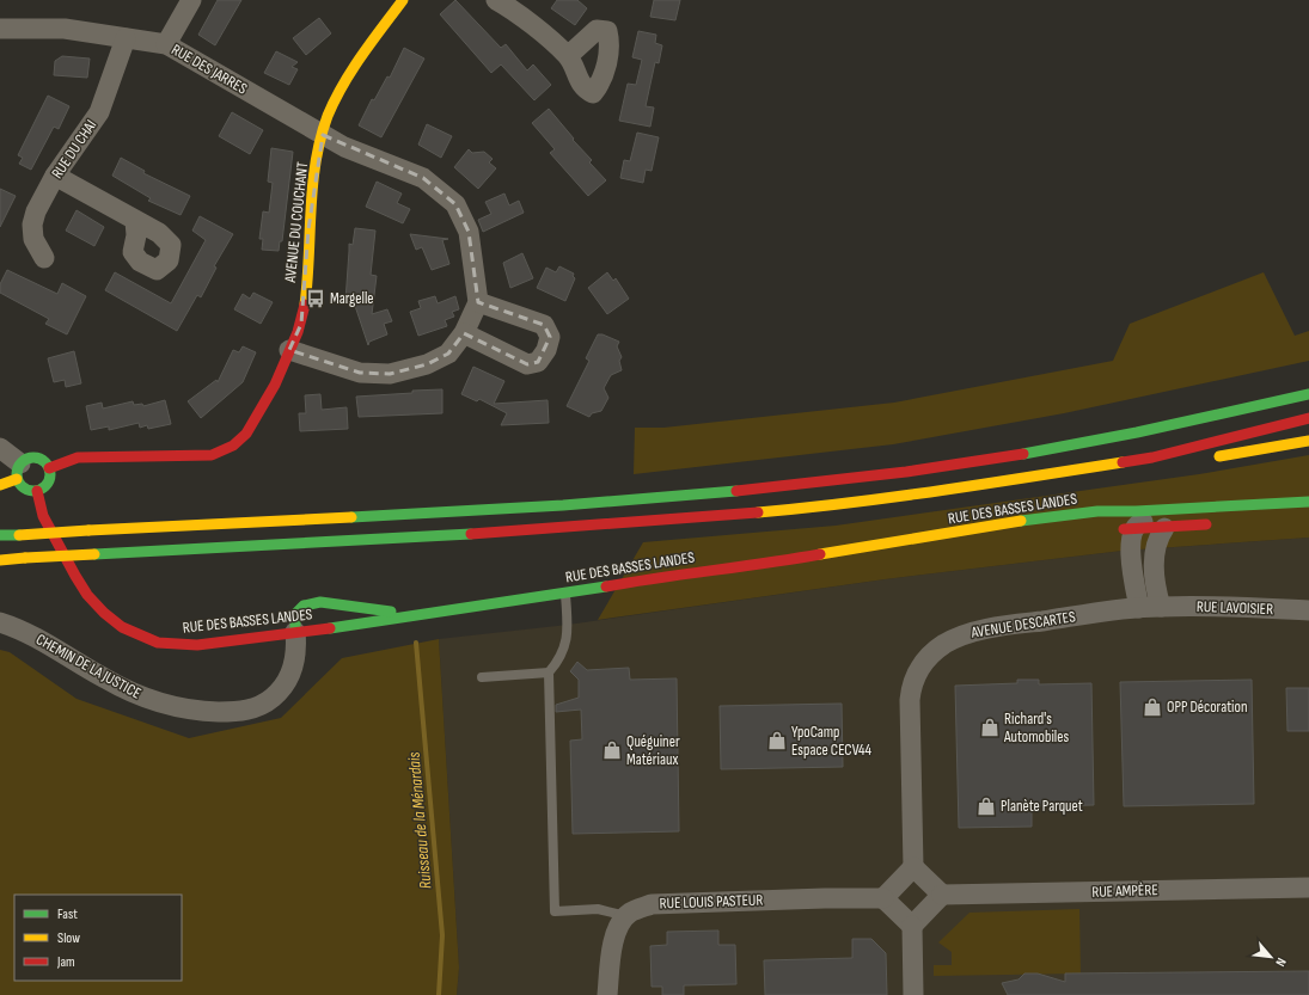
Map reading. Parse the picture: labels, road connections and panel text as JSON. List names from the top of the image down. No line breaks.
{"streets":{"main road":["AVENUE DU COUCHANT","RUE DES BASSES LANDES"],"street":["RUE DES JARRES","RUE DU CHAI","RUE LAVOISIER","AVENUE DESCARTES","CHEMIN DE LA JUSTICE","RUE AMPÈRE","RUE LOUIS PASTEUR"]},"crossings":[["RUE DES JARRES","RUE DU CHAI"],["RUE DES JARRES","AVENUE DU COUCHANT"],["AVENUE DU COUCHANT","RUE DES BASSES LANDES"],["RUE DES BASSES LANDES","CHEMIN DE LA JUSTICE"],["RUE LAVOISIER","AVENUE DESCARTES"]],"water":["Ruisseau de la Ménardais"],"places":{"bus stop":["Margelle"],"shop":["OPP Décoration","Richard's Automobiles","YpoCamp Espace CECV44","Quéguiner Matériaux","Planète Parquet"]},"legend":["Fast","Slow","Jam"],"north":"bottom right"}
